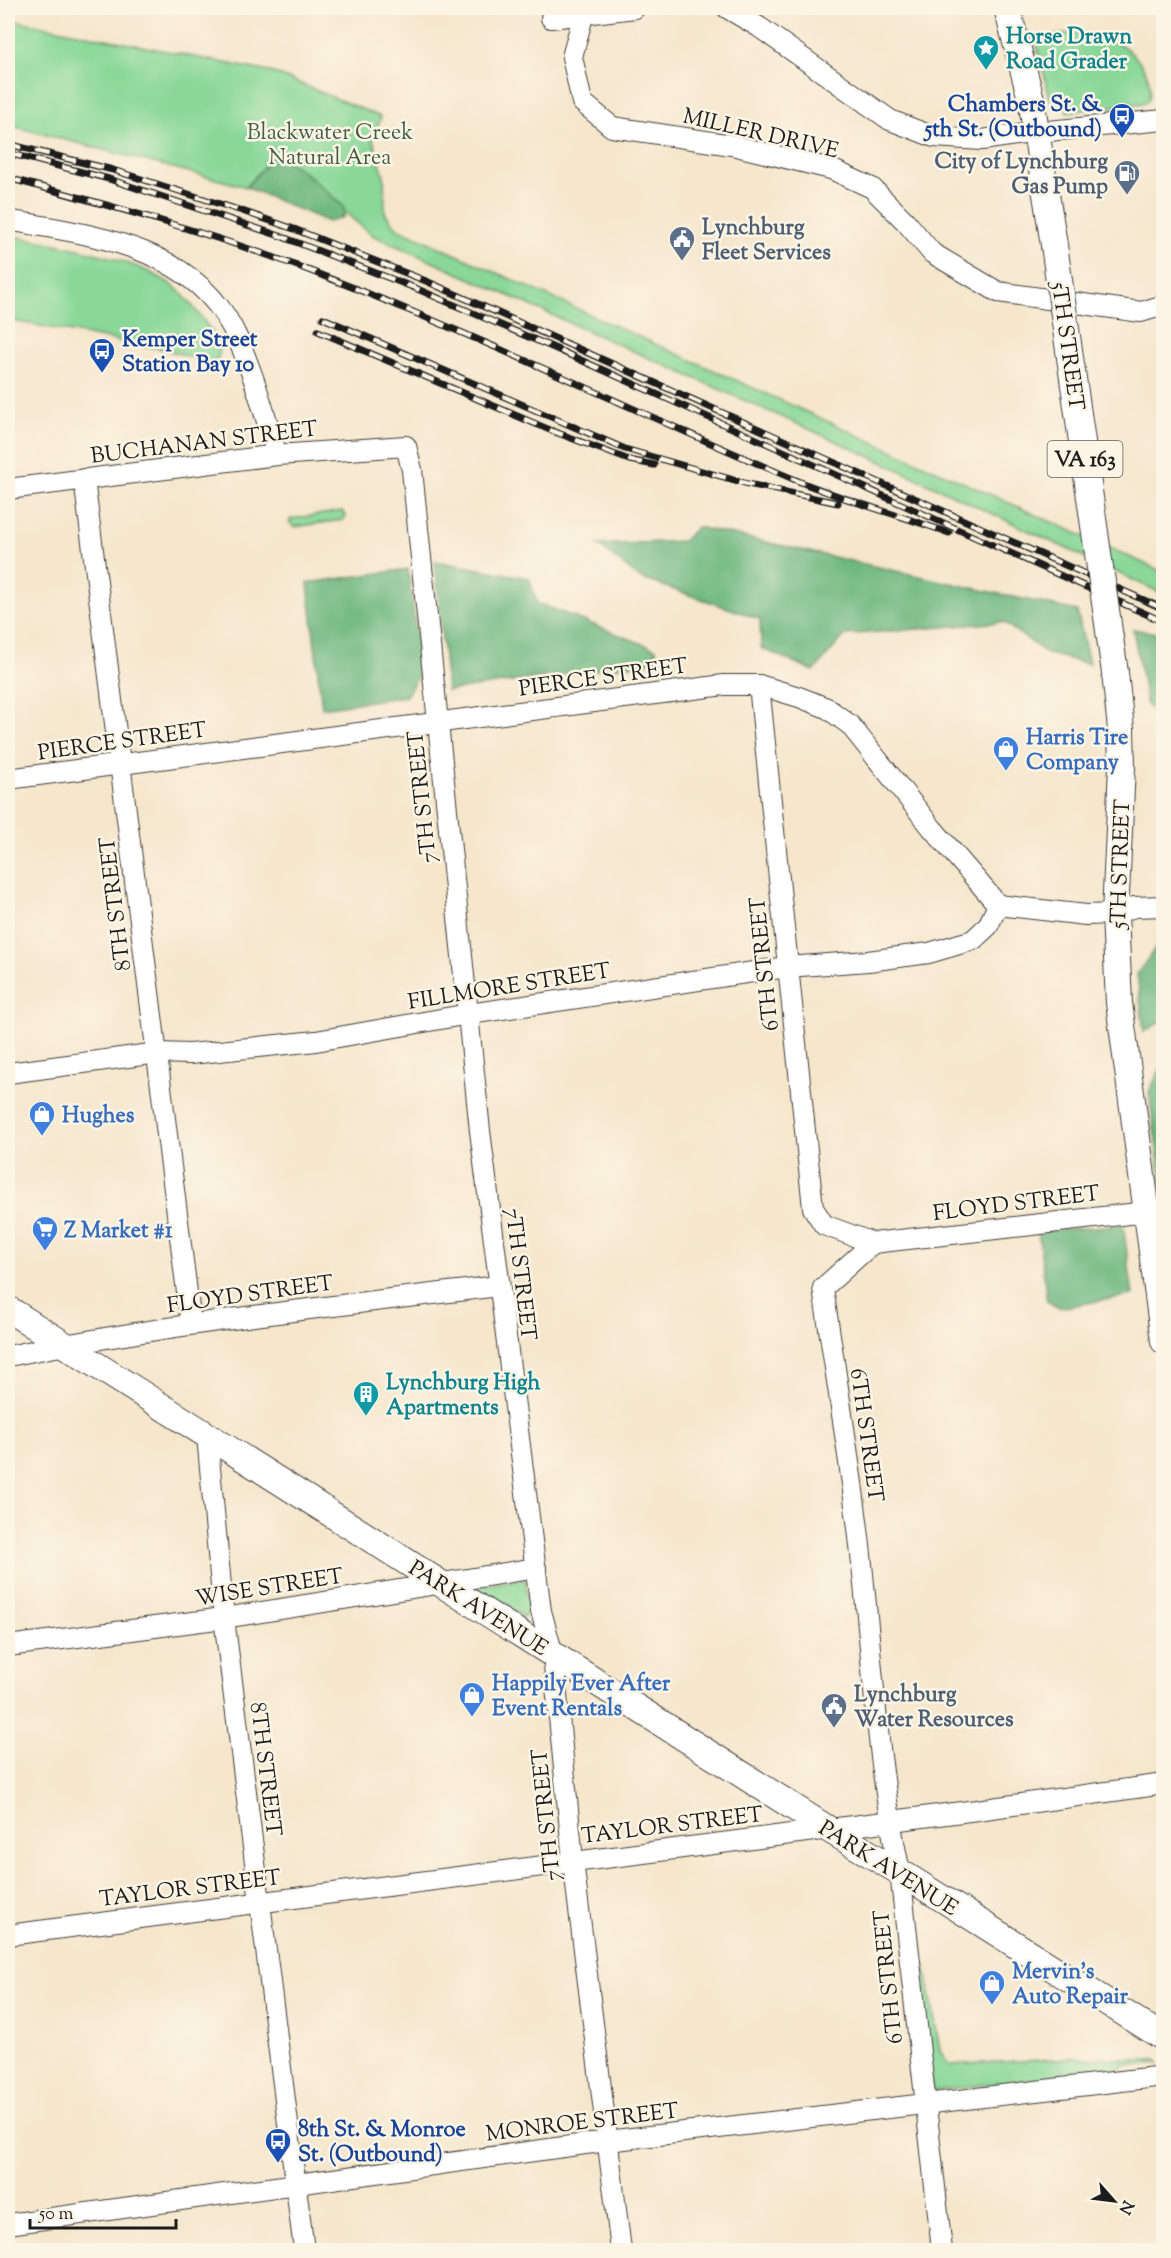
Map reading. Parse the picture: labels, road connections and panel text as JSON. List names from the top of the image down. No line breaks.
{"streets":{"main road":["5TH STREET","VA 163","PARK AVENUE"],"street":["MILLER DRIVE","BUCHANAN STREET","PIERCE STREET","7TH STREET","8TH STREET","6TH STREET","FILLMORE STREET","FLOYD STREET","WISE STREET","TAYLOR STREET","MONROE STREET"]},"crossings":[["5TH STREET","VA 163"],["5TH STREET","FLOYD STREET"],["BUCHANAN STREET","7TH STREET"],["BUCHANAN STREET","8TH STREET"],["PIERCE STREET","7TH STREET"],["PIERCE STREET","8TH STREET"],["PIERCE STREET","6TH STREET"],["PIERCE STREET","FILLMORE STREET"],["7TH STREET","FILLMORE STREET"],["7TH STREET","FLOYD STREET"],["7TH STREET","WISE STREET"],["7TH STREET","PARK AVENUE"],["7TH STREET","TAYLOR STREET"],["7TH STREET","MONROE STREET"],["8TH STREET","FILLMORE STREET"],["8TH STREET","FLOYD STREET"],["8TH STREET","WISE STREET"],["8TH STREET","PARK AVENUE"],["8TH STREET","TAYLOR STREET"],["8TH STREET","MONROE STREET"],["6TH STREET","FILLMORE STREET"],["6TH STREET","FLOYD STREET"],["6TH STREET","PARK AVENUE"],["6TH STREET","TAYLOR STREET"],["6TH STREET","MONROE STREET"],["FLOYD STREET","PARK AVENUE"],["WISE STREET","PARK AVENUE"],["PARK AVENUE","TAYLOR STREET"]],"parks":["Blackwater Creek Natural Area"],"places":{"place":["Horse Drawn Road Grader"],"bus stop":["Chambers St. & 5th St. (Outbound)","Kemper Street Station Bay 10","8th St. & Monroe St. (Outbound)"],"fuel station":["City of Lynchburg Gas Pump"],"public building":["Lynchburg Fleet Services","Lynchburg Water Resources"],"shop":["Harris Tire Company","Hughes","Happily Ever After Event Rentals","Mervin's Auto Repair"],"supermarket":["Z Market #1"],"building":["Lynchburg High Apartments"]},"scale_bar":"50 m","north":"bottom right"}
